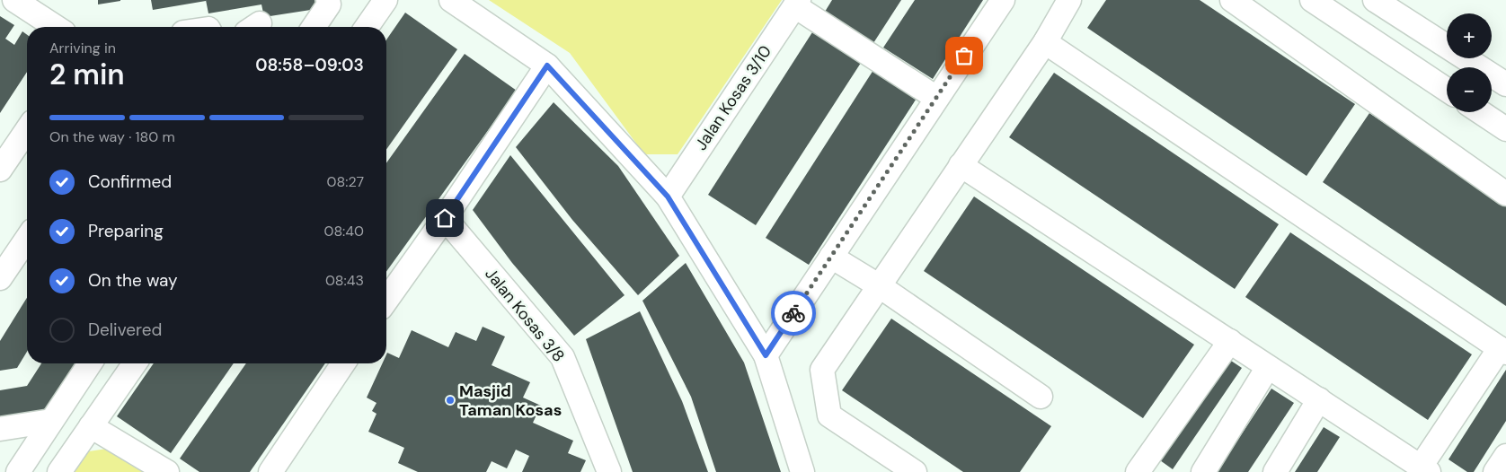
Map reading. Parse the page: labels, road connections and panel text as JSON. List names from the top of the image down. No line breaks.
{"streets":{"street":["Jalan Kosas 3/10","Jalan Kosas 3/8"]},"places":["Masjid Taman Kosas"],"page":{"map_buttons":["+","−"],"heading":["2 min","Arriving in","08:58–09:03"],"bar":"On the way · 180 m","list":[["Confirmed","08:27"],["Preparing","08:40"],["On the way","08:43"],"Delivered"]}}
